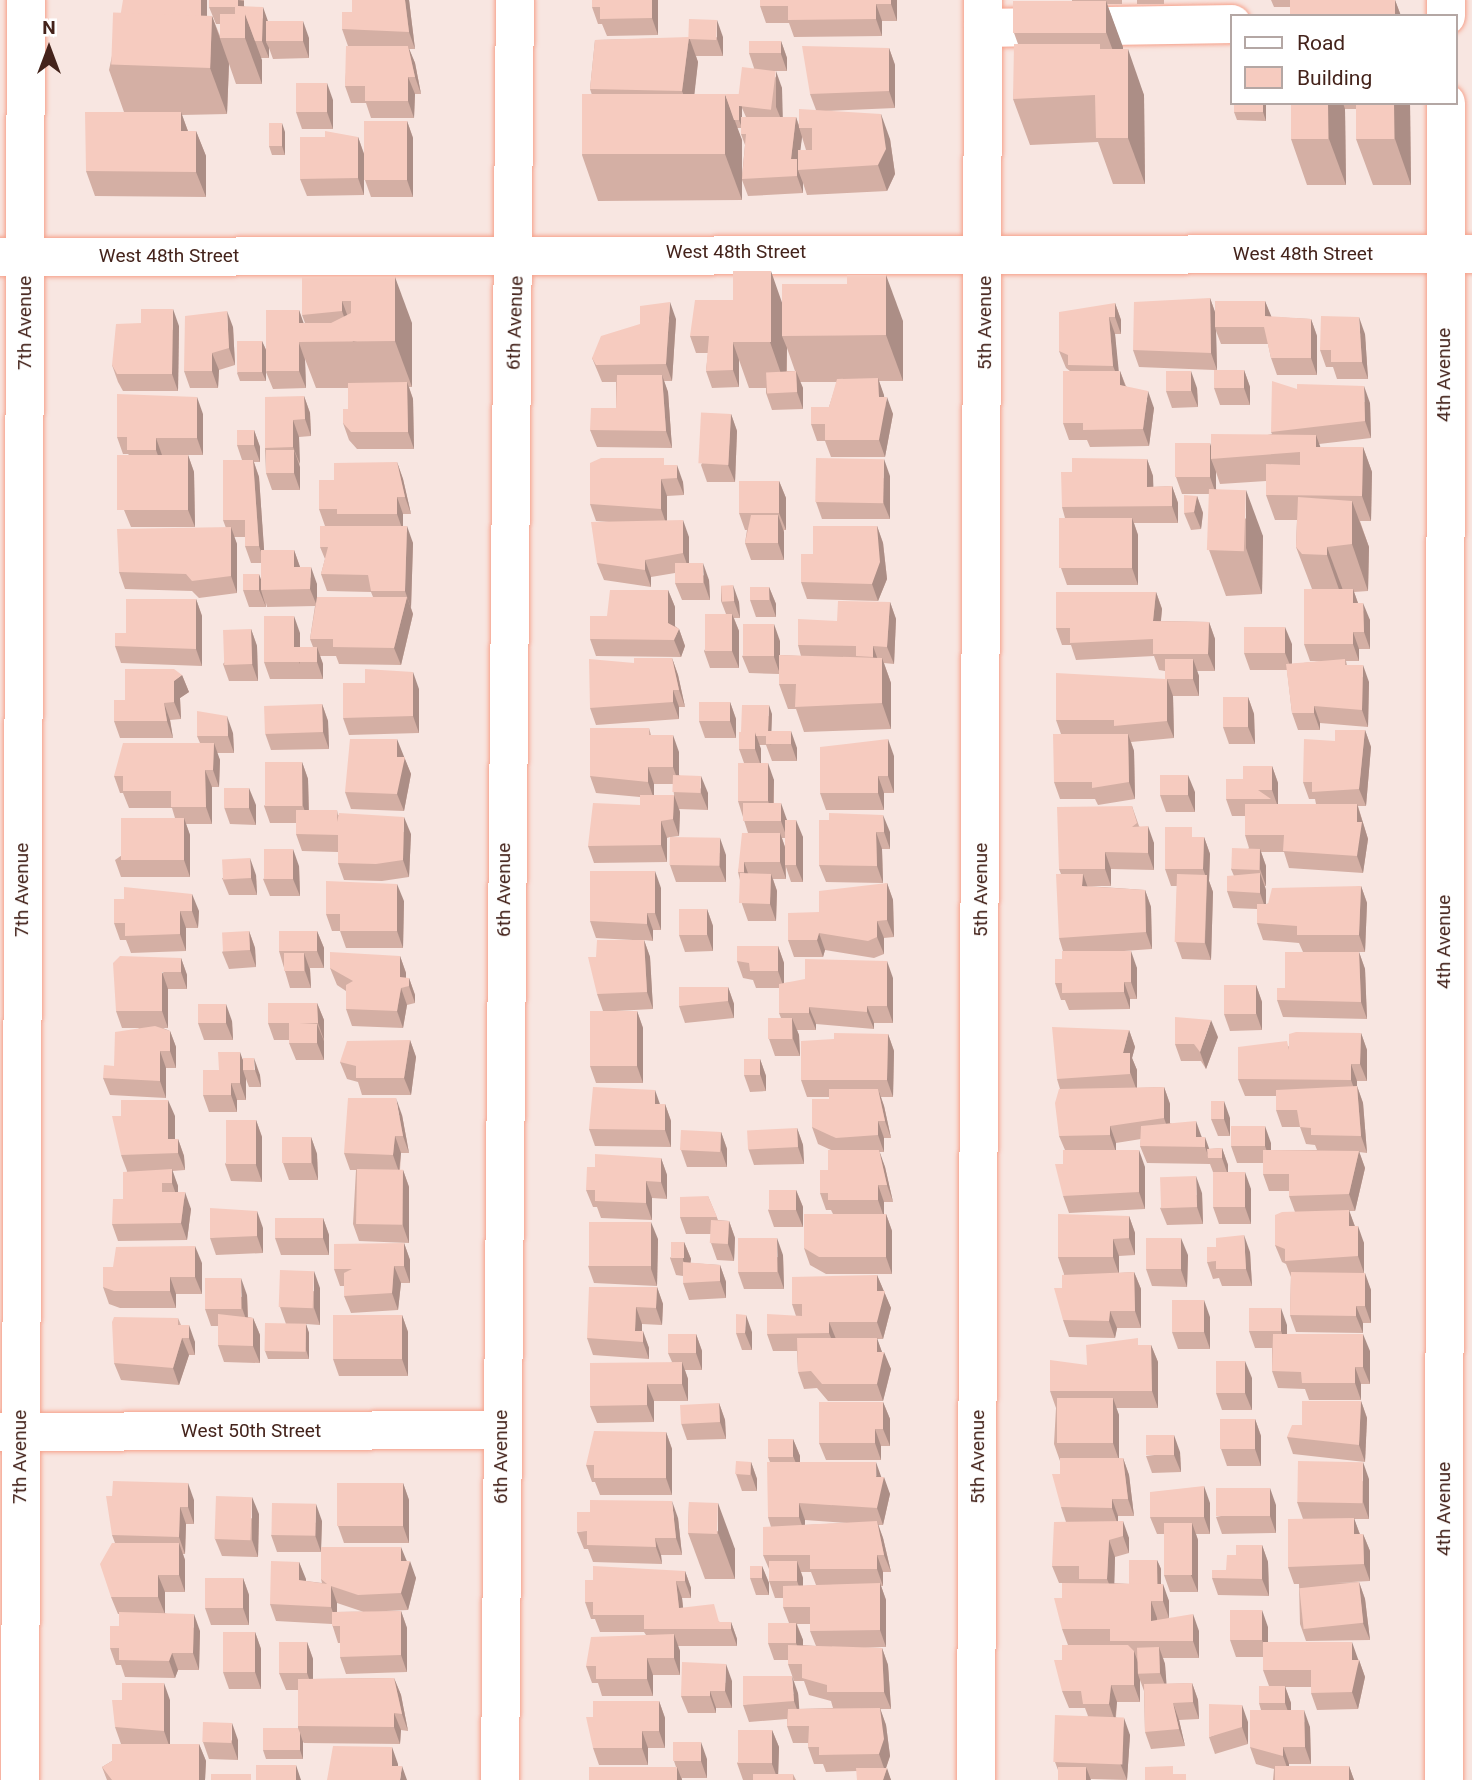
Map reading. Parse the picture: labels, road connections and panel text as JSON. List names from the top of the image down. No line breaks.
{"streets":{"street":["West 48th Street","7th Avenue","6th Avenue","5th Avenue","4th Avenue","West 50th Street"]},"crossings":[["West 48th Street","7th Avenue"],["West 48th Street","6th Avenue"],["West 48th Street","5th Avenue"],["West 48th Street","4th Avenue"],["7th Avenue","West 50th Street"],["6th Avenue","West 50th Street"]],"legend":["Road","Building"],"north":"top"}
